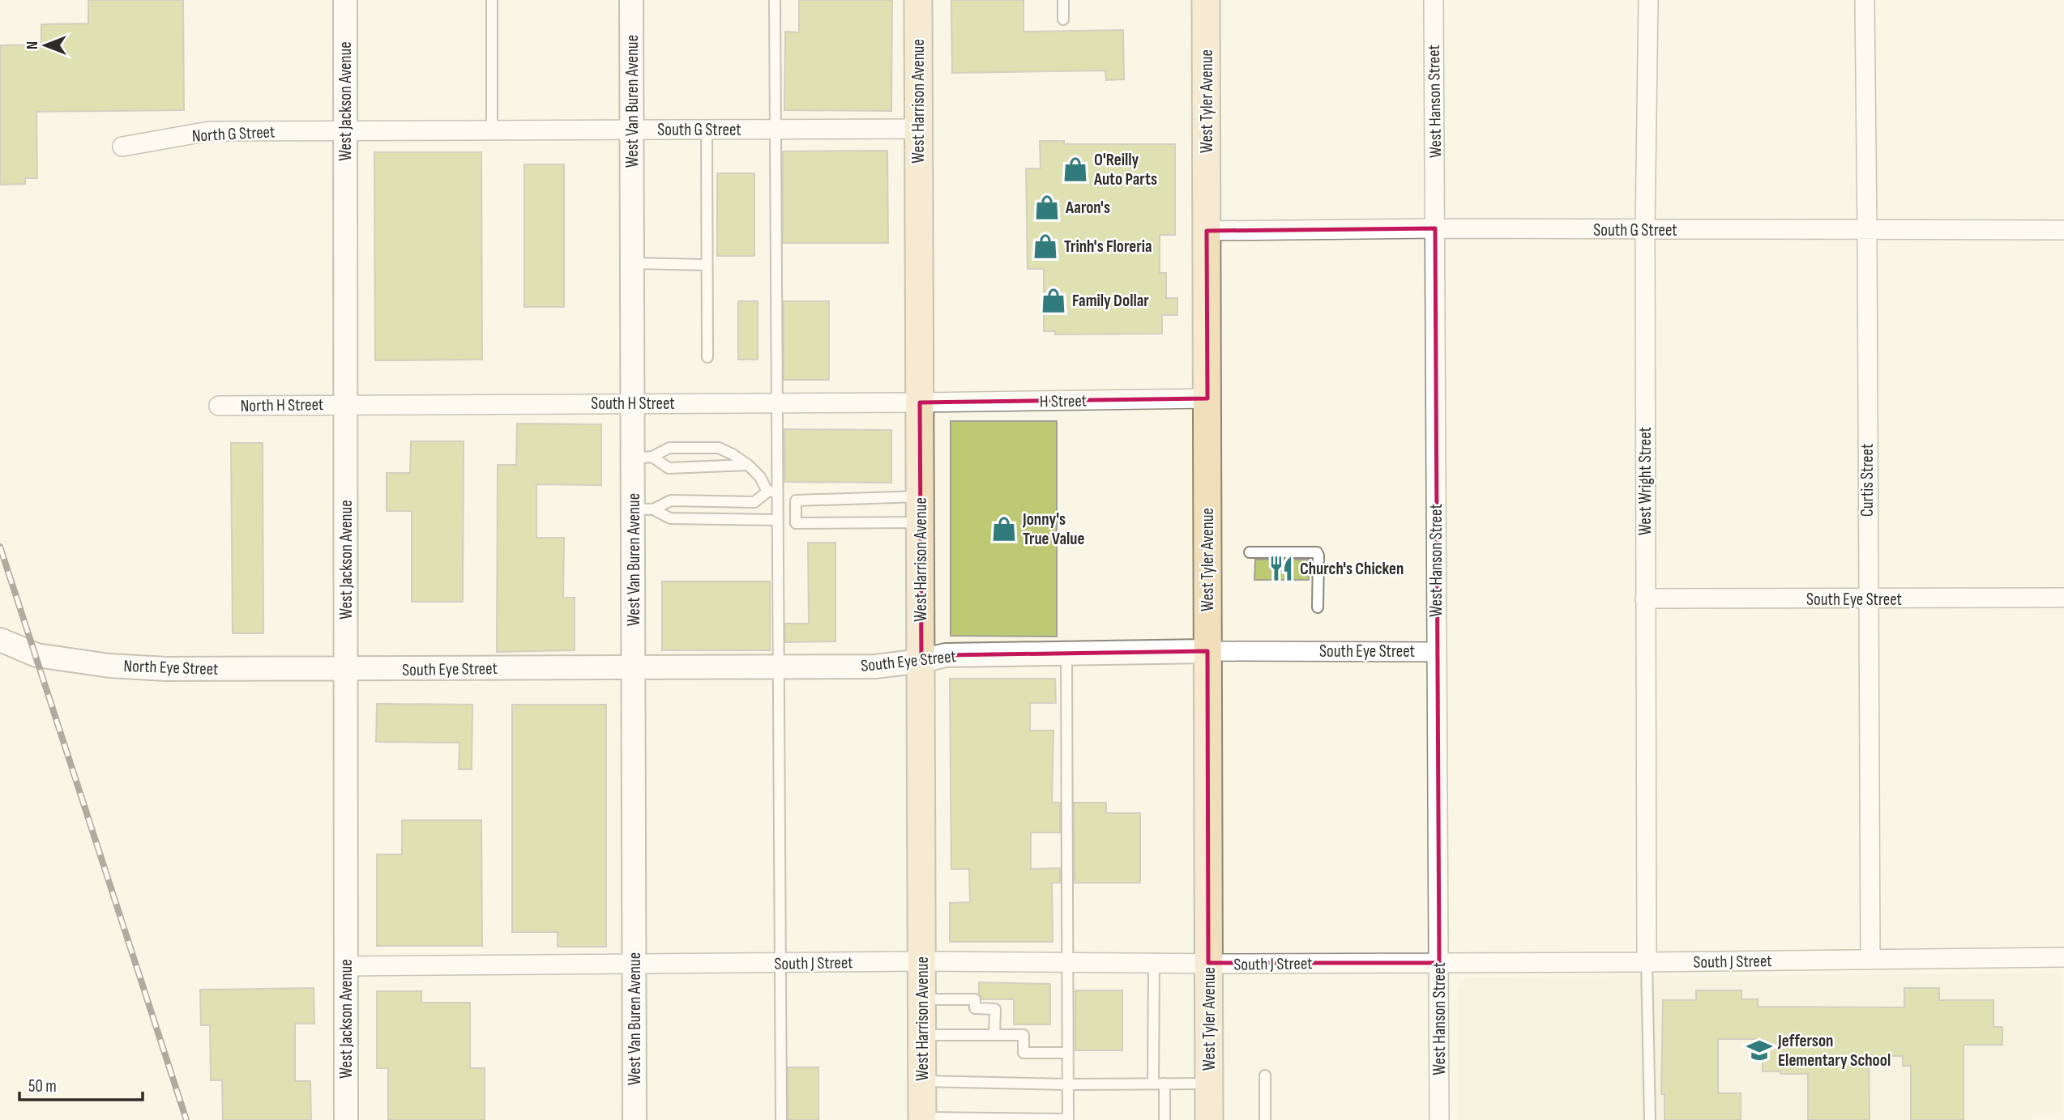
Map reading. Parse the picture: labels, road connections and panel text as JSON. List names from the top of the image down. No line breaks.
{"streets":{"main road":["West Harrison Avenue","West Tyler Avenue"],"street":["West Jackson Avenue","West Van Buren Avenue","West Hanson Street","South G Street","North G Street","H Street","South H Street","North H Street","Curtis Street","West Wright Street","South Eye Street","North Eye Street","South J Street"]},"crossings":[["West Jackson Avenue","South G Street"],["West Jackson Avenue","North G Street"],["West Jackson Avenue","South H Street"],["West Jackson Avenue","North H Street"],["West Jackson Avenue","South Eye Street"],["West Jackson Avenue","North Eye Street"],["West Jackson Avenue","South J Street"],["West Van Buren Avenue","South G Street"],["West Van Buren Avenue","South H Street"],["West Van Buren Avenue","South Eye Street"],["West Van Buren Avenue","South J Street"],["West Harrison Avenue","South G Street"],["West Harrison Avenue","H Street"],["West Harrison Avenue","South H Street"],["West Harrison Avenue","South Eye Street"],["West Harrison Avenue","South J Street"],["West Tyler Avenue","South G Street"],["West Tyler Avenue","H Street"],["West Tyler Avenue","South Eye Street"],["West Tyler Avenue","South J Street"],["West Hanson Street","South G Street"],["West Hanson Street","South Eye Street"],["West Hanson Street","South J Street"],["South G Street","North G Street"],["South G Street","Curtis Street"],["South G Street","West Wright Street"],["H Street","South H Street"],["South H Street","North H Street"],["Curtis Street","South Eye Street"],["Curtis Street","South J Street"],["West Wright Street","South Eye Street"],["West Wright Street","South J Street"],["South Eye Street","North Eye Street"]],"places":{"shop":["O'Reilly Auto Parts","Aaron's","Trinh's Floreria","Family Dollar","Jonny's True Value"],"restaurant":["Church's Chicken"],"school or university":["Jefferson Elementary School"]},"scale_bar":"50 m","north":"left"}
